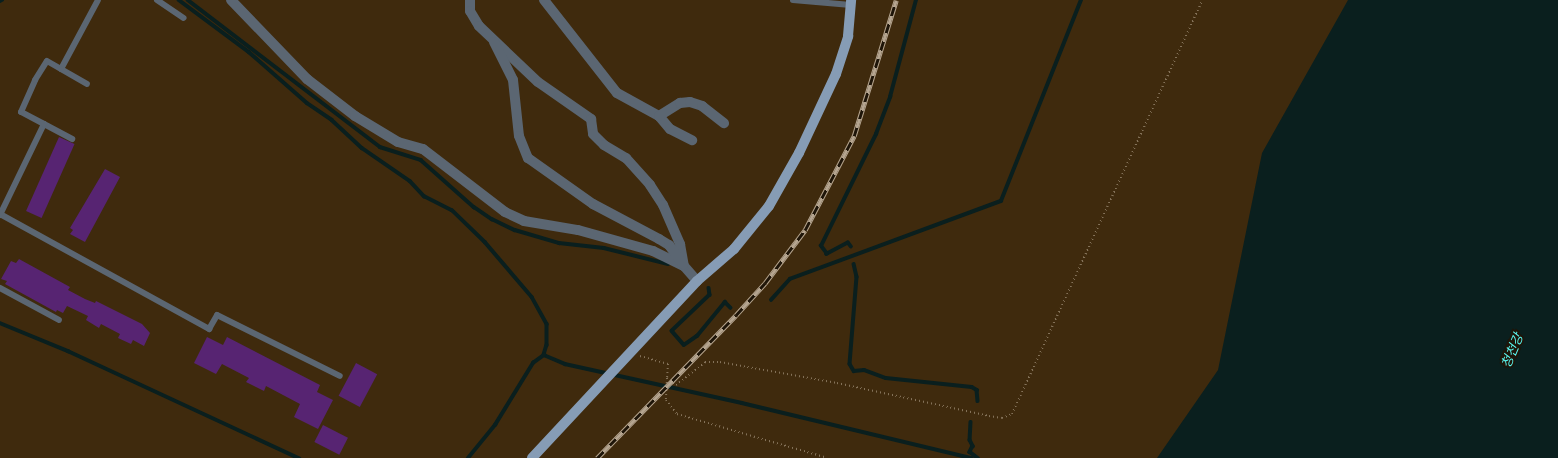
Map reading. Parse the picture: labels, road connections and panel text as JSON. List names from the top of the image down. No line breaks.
{"water":["청천강"]}
